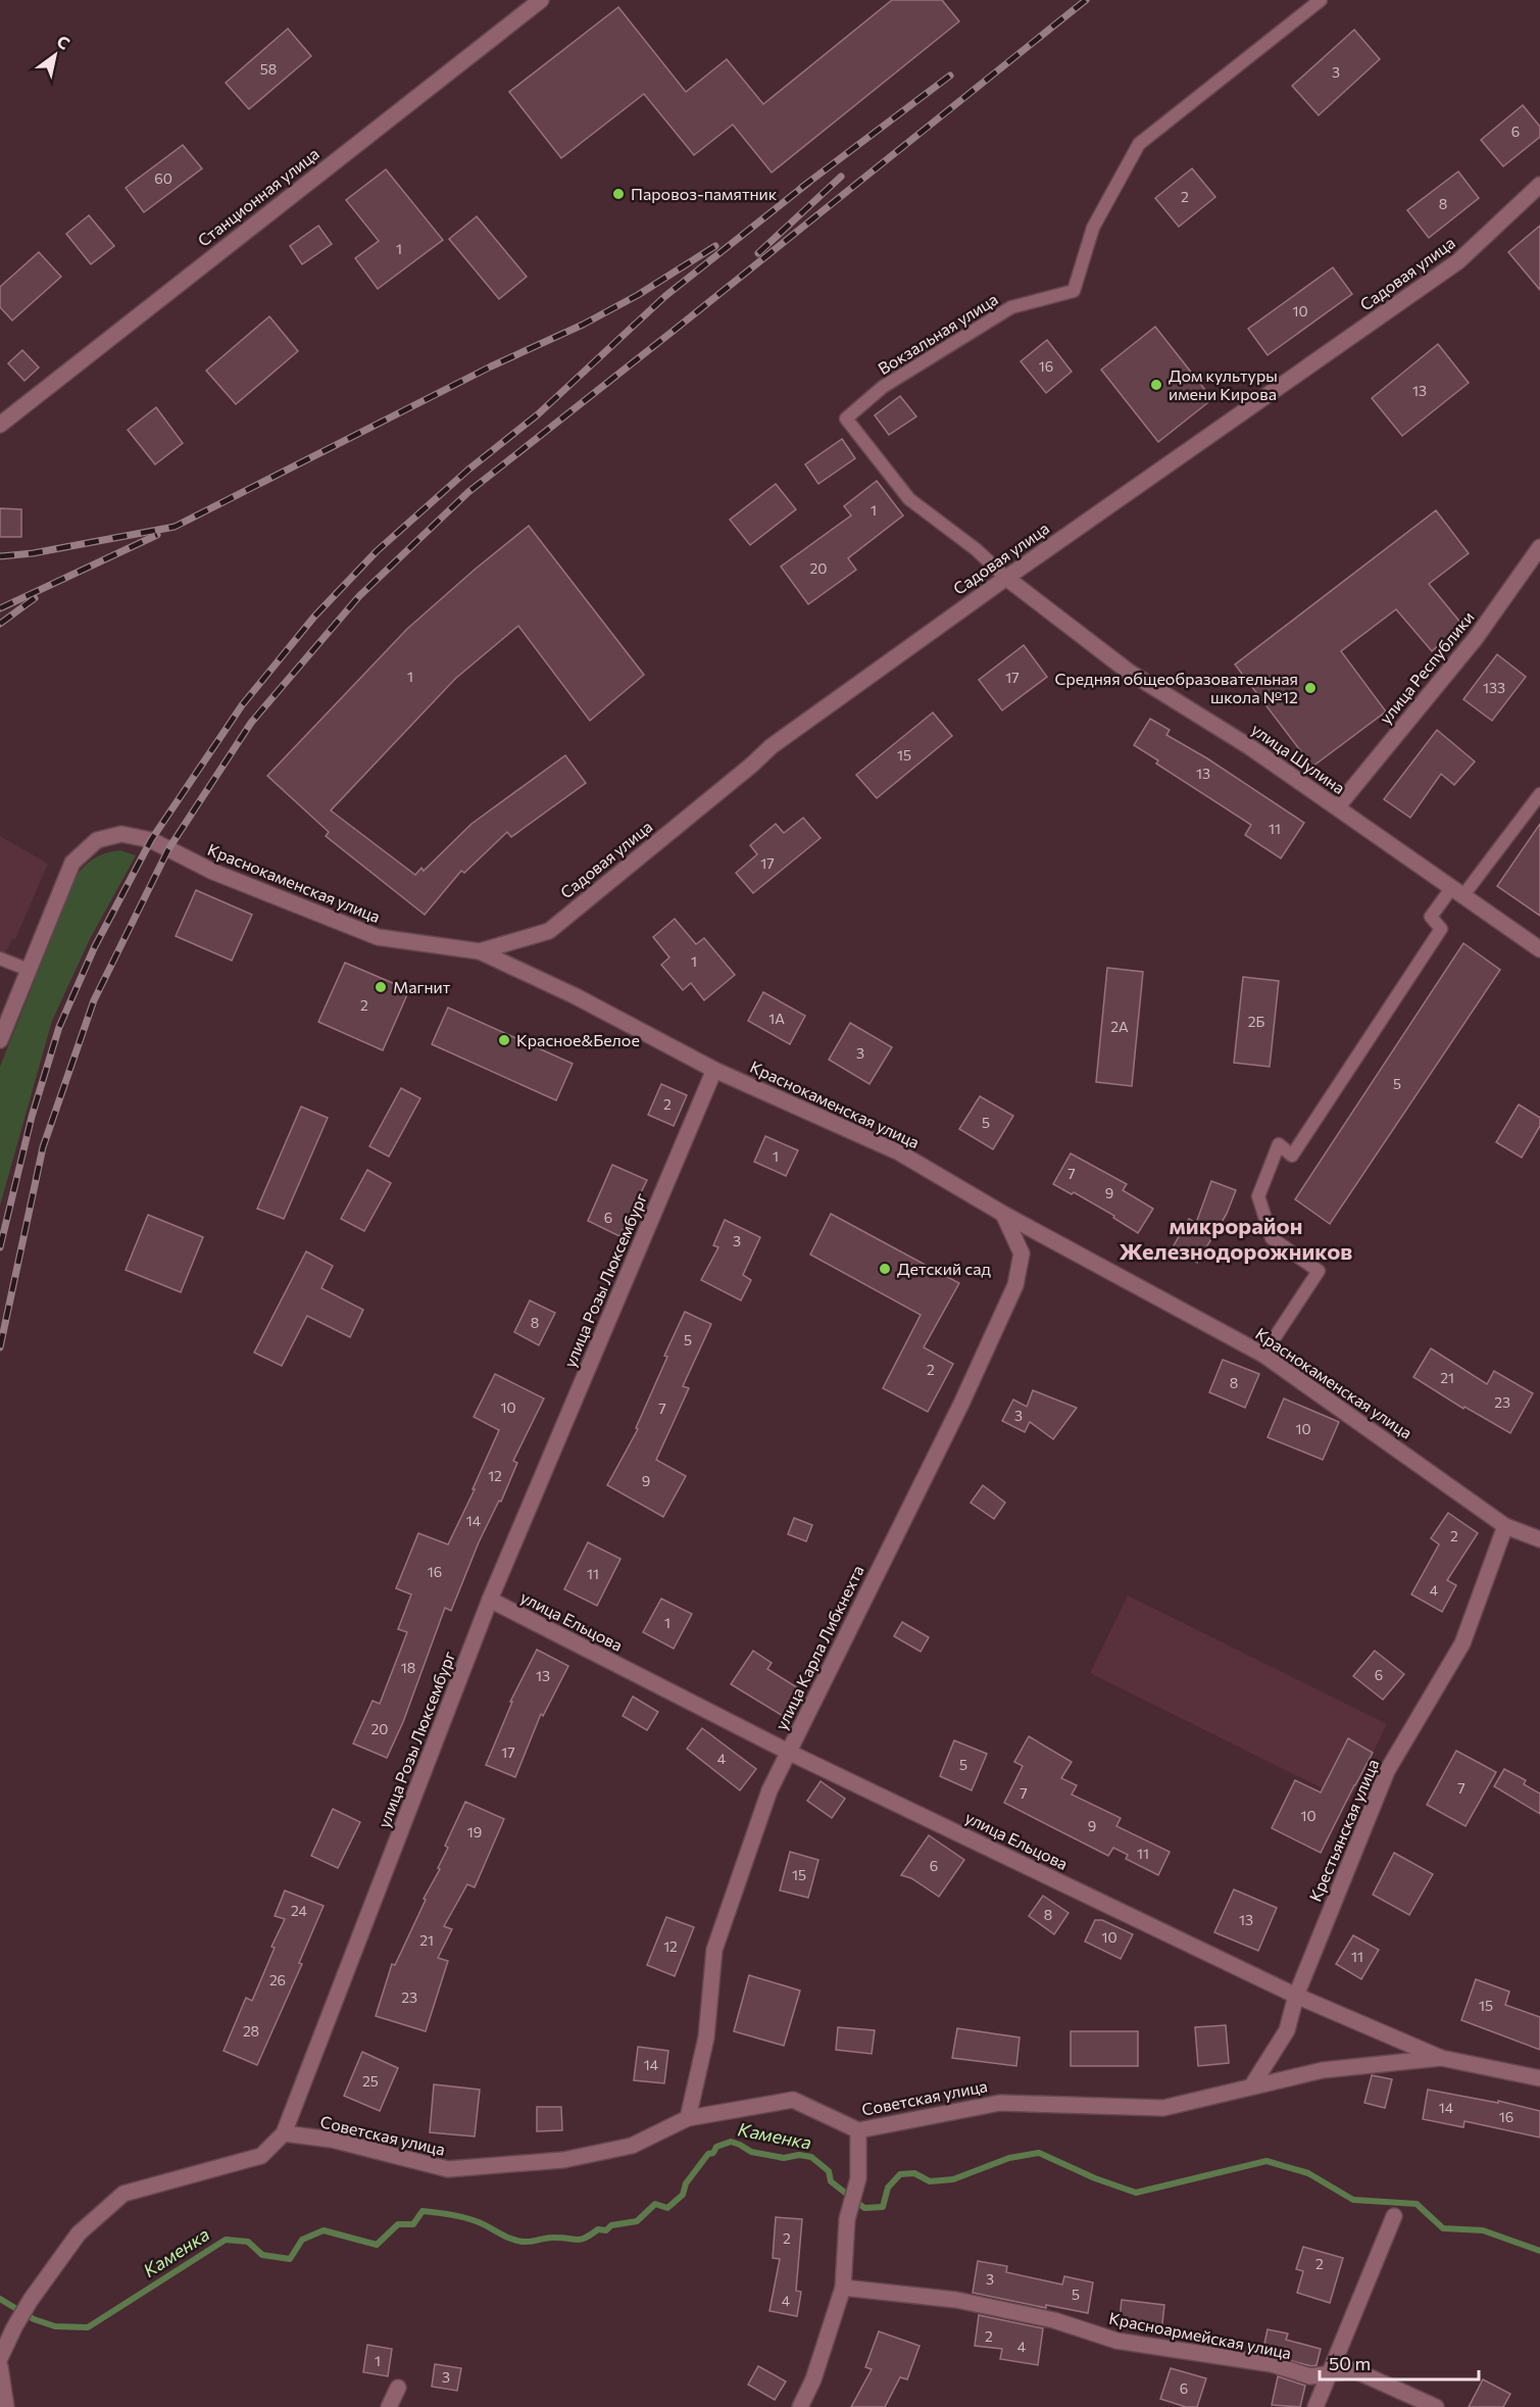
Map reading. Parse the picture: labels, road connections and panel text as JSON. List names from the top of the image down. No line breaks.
{"streets":{"street":["Станционная улица","Садовая улица","улица Республики","улица Шулина","Краснокаменская улица","улица Розы Люксембург","улица Ельцова","улица Карла Либкнехта","Крестьянская улица","Советская улица","Красноармейская улица"],"lane":["Вокзальная улица"]},"crossings":[["Садовая улица","Вокзальная улица"],["Садовая улица","улица Шулина"],["Садовая улица","Краснокаменская улица"],["Вокзальная улица","улица Шулина"],["улица Республики","улица Шулина"],["Краснокаменская улица","улица Розы Люксембург"],["Краснокаменская улица","улица Карла Либкнехта"],["Краснокаменская улица","Крестьянская улица"],["улица Розы Люксембург","улица Ельцова"],["улица Розы Люксембург","Советская улица"],["улица Ельцова","улица Карла Либкнехта"],["улица Ельцова","Крестьянская улица"],["улица Ельцова","Советская улица"],["улица Карла Либкнехта","Советская улица"],["Крестьянская улица","Советская улица"]],"districts":["микрорайон Железнодорожников"],"water":["Каменка"],"places":["Паровоз-памятник","Дом культуры имени Кирова","Средняя общеобразовательная школа №12","Магнит","Красное&Белое","Детский сад"],"house_numbers":["58","3","6","60","2","8","1","10","16","13","1","20","1","17","133","15","13","11","17","1","2","1А","2Б","2А","3","5","2","5","1","7","9","6","3","8","5","2","21","8","23","10","7","3","10","12","9","14","2","16","11","4","1","18","6","13","20","17","4","5","7","7","10","9","19","11","6","15","24","8","13","10","21","12","11","26","23","15","28","14","25","14","16","2","2","3","5","4","2","4","1","3","6"],"scale_bar":"50 m","north":"top right"}
